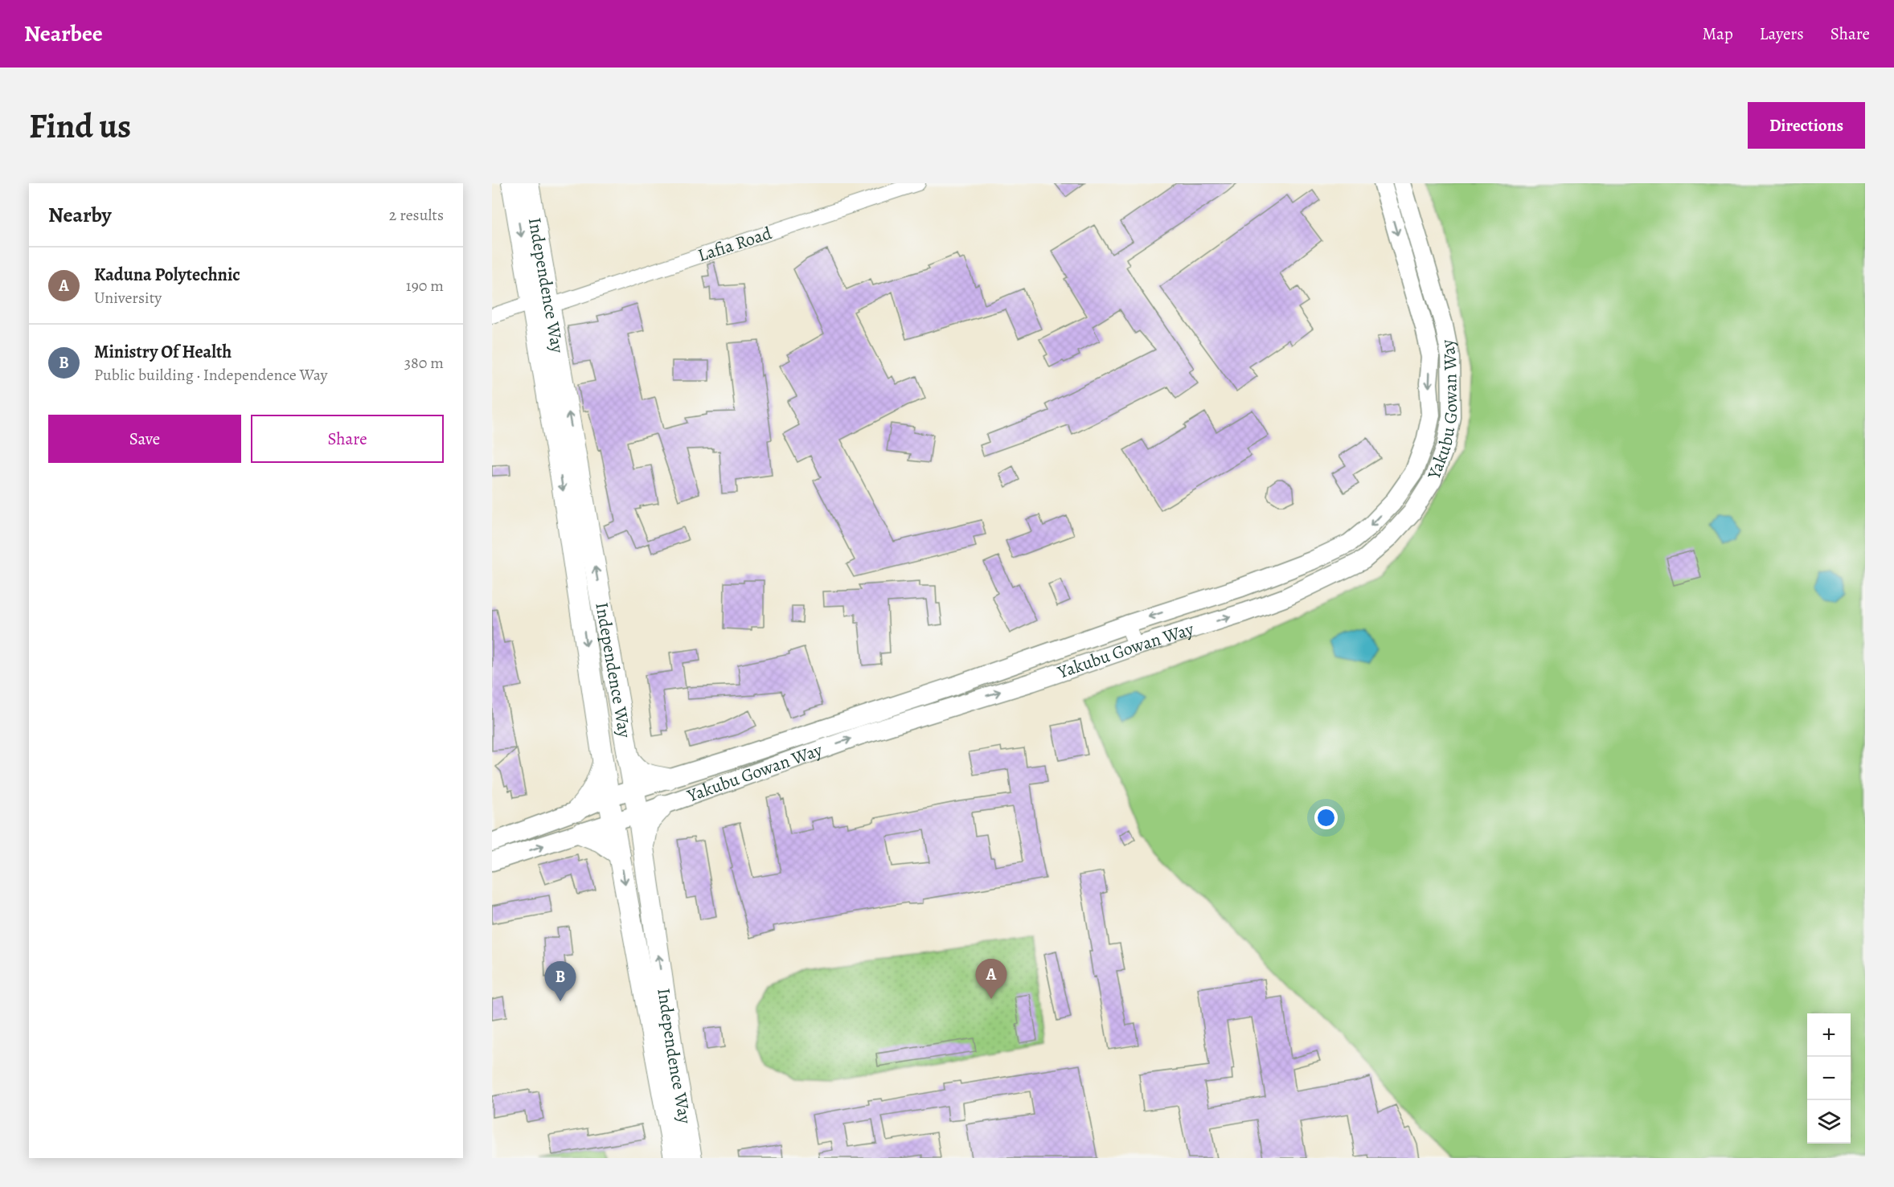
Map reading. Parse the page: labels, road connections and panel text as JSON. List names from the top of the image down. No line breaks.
{"streets":{"main road":["Independence Way"],"street":["Lafia Road","Yakubu Gowan Way"]},"crossings":[["Lafia Road","Independence Way"],["Independence Way","Yakubu Gowan Way"]],"page":{"header":"Nearbee","nav":["Map","Layers","Share"],"buttons":["Directions",["Save","Share"]],"title":"Find us","heading":["Nearby","2 results"],"list":[{"mark":"A","name":"Kaduna Polytechnic","note":"University","value":"190 m"},{"mark":"B","name":"Ministry Of Health","note":"Public building · Independence Way","value":"380 m"}],"pins":["A","B"],"map_buttons":["+","−"]}}
